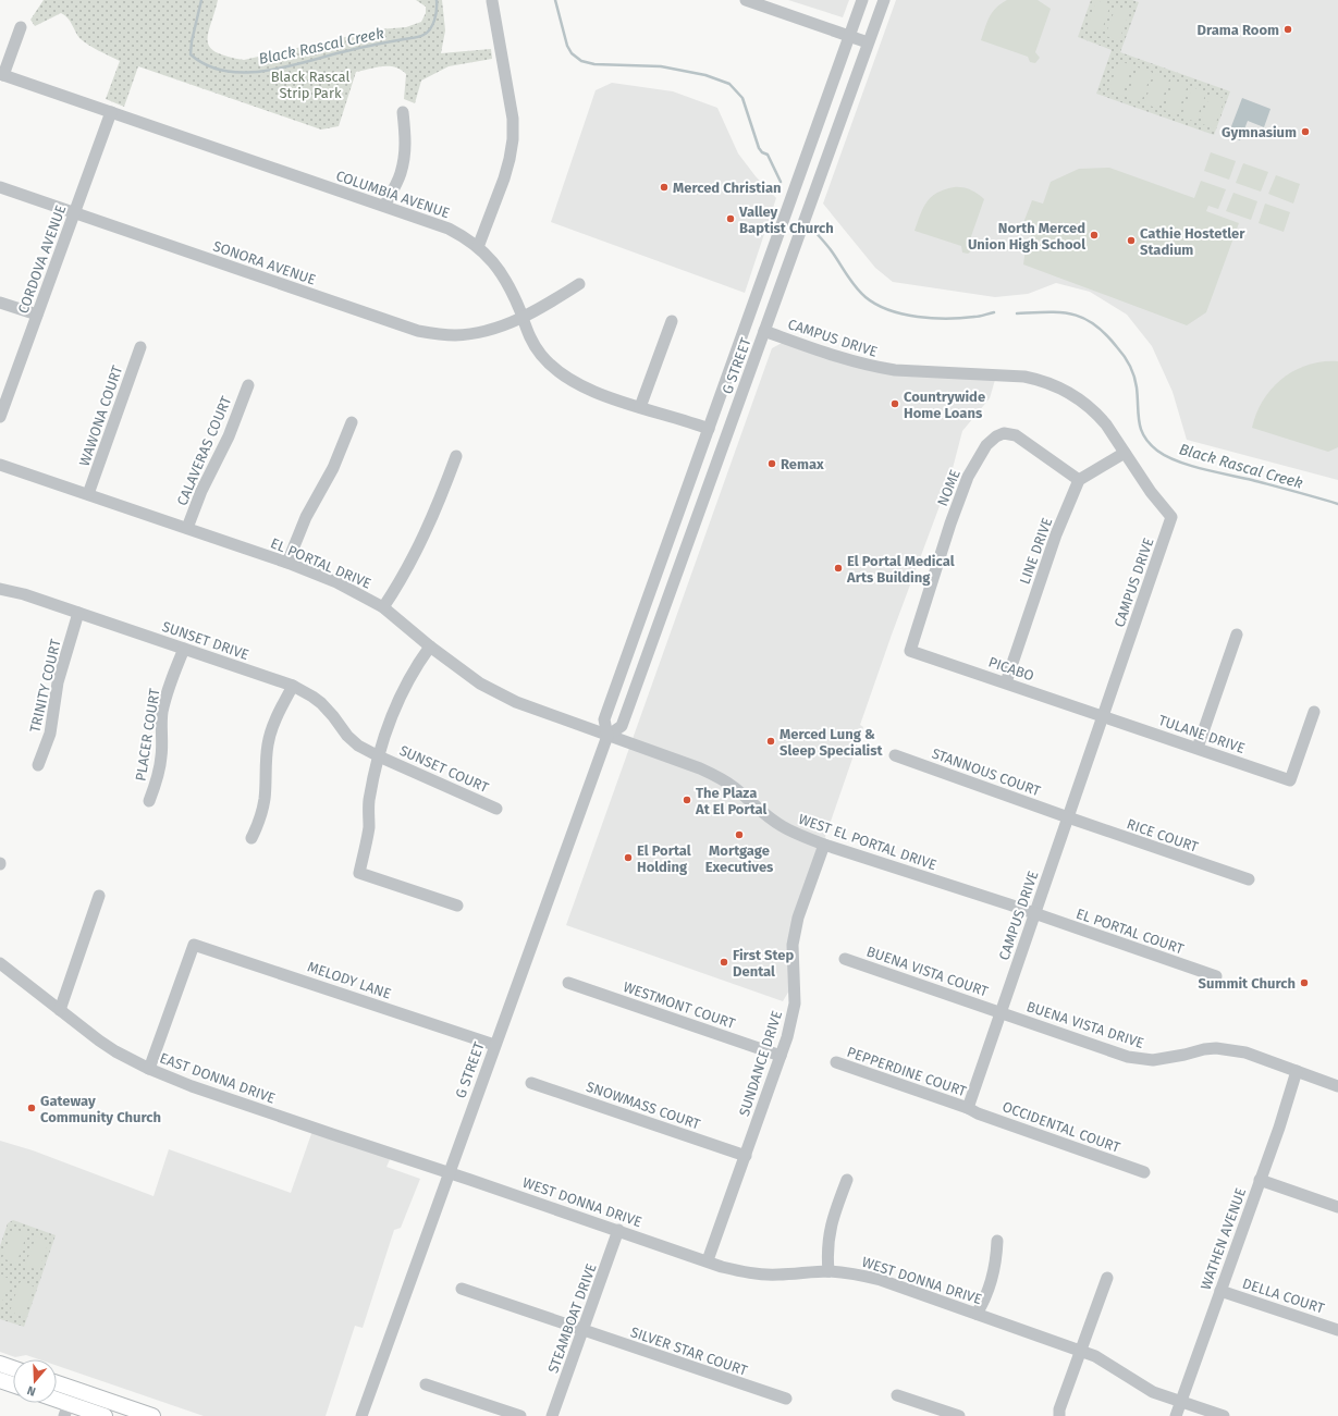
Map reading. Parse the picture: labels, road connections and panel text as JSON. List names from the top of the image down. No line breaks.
{"streets":{"street":["COLUMBIA AVENUE","CORDOVA AVENUE","SONORA AVENUE","CAMPUS DRIVE","G STREET","WAWONA COURT","CALAVERAS COURT","NOME","LINE DRIVE","EL PORTAL DRIVE","SUNSET DRIVE","PICABO","TRINITY COURT","TULANE DRIVE","PLACER COURT","SUNSET COURT","STANNOUS COURT","RICE COURT","WEST EL PORTAL DRIVE","EL PORTAL COURT","BUENA VISTA COURT","MELODY LANE","WESTMONT COURT","BUENA VISTA DRIVE","SUNDANCE DRIVE","PEPPERDINE COURT","EAST DONNA DRIVE","SNOWMASS COURT","OCCIDENTAL COURT","WEST DONNA DRIVE","WATHEN AVENUE","DELLA COURT","STEAMBOAT DRIVE","SILVER STAR COURT"]},"crossings":[["COLUMBIA AVENUE","CORDOVA AVENUE"],["COLUMBIA AVENUE","SONORA AVENUE"],["COLUMBIA AVENUE","G STREET"],["CORDOVA AVENUE","SONORA AVENUE"],["CAMPUS DRIVE","G STREET"],["CAMPUS DRIVE","PICABO"],["CAMPUS DRIVE","TULANE DRIVE"],["CAMPUS DRIVE","STANNOUS COURT"],["CAMPUS DRIVE","RICE COURT"],["CAMPUS DRIVE","WEST EL PORTAL DRIVE"],["CAMPUS DRIVE","EL PORTAL COURT"],["CAMPUS DRIVE","BUENA VISTA COURT"],["CAMPUS DRIVE","BUENA VISTA DRIVE"],["CAMPUS DRIVE","PEPPERDINE COURT"],["CAMPUS DRIVE","OCCIDENTAL COURT"],["G STREET","EL PORTAL DRIVE"],["G STREET","WEST EL PORTAL DRIVE"],["G STREET","MELODY LANE"],["G STREET","EAST DONNA DRIVE"],["G STREET","WEST DONNA DRIVE"],["WAWONA COURT","EL PORTAL DRIVE"],["CALAVERAS COURT","EL PORTAL DRIVE"],["NOME","LINE DRIVE"],["NOME","PICABO"],["LINE DRIVE","PICABO"],["EL PORTAL DRIVE","WEST EL PORTAL DRIVE"],["SUNSET DRIVE","TRINITY COURT"],["SUNSET DRIVE","PLACER COURT"],["SUNSET DRIVE","SUNSET COURT"],["PICABO","TULANE DRIVE"],["STANNOUS COURT","RICE COURT"],["WEST EL PORTAL DRIVE","EL PORTAL COURT"],["WEST EL PORTAL DRIVE","SUNDANCE DRIVE"],["BUENA VISTA COURT","BUENA VISTA DRIVE"],["MELODY LANE","EAST DONNA DRIVE"],["WESTMONT COURT","SUNDANCE DRIVE"],["BUENA VISTA DRIVE","WATHEN AVENUE"],["SUNDANCE DRIVE","SNOWMASS COURT"],["SUNDANCE DRIVE","WEST DONNA DRIVE"],["PEPPERDINE COURT","OCCIDENTAL COURT"],["EAST DONNA DRIVE","WEST DONNA DRIVE"],["WEST DONNA DRIVE","WATHEN AVENUE"],["WEST DONNA DRIVE","STEAMBOAT DRIVE"],["WATHEN AVENUE","DELLA COURT"],["STEAMBOAT DRIVE","SILVER STAR COURT"]],"water":["Black Rascal Creek"],"parks":["Black Rascal Strip Park"],"places":["Drama Room","Gymnasium","Merced Christian","Valley Baptist Church","North Merced Union High School","Cathie Hostetler Stadium","Countrywide Home Loans","Remax","El Portal Medical Arts Building","Merced Lung & Sleep Specialist","The Plaza At El Portal","Mortgage Executives","El Portal Holding","First Step Dental","Summit Church","Gateway Community Church"],"north":"bottom"}
